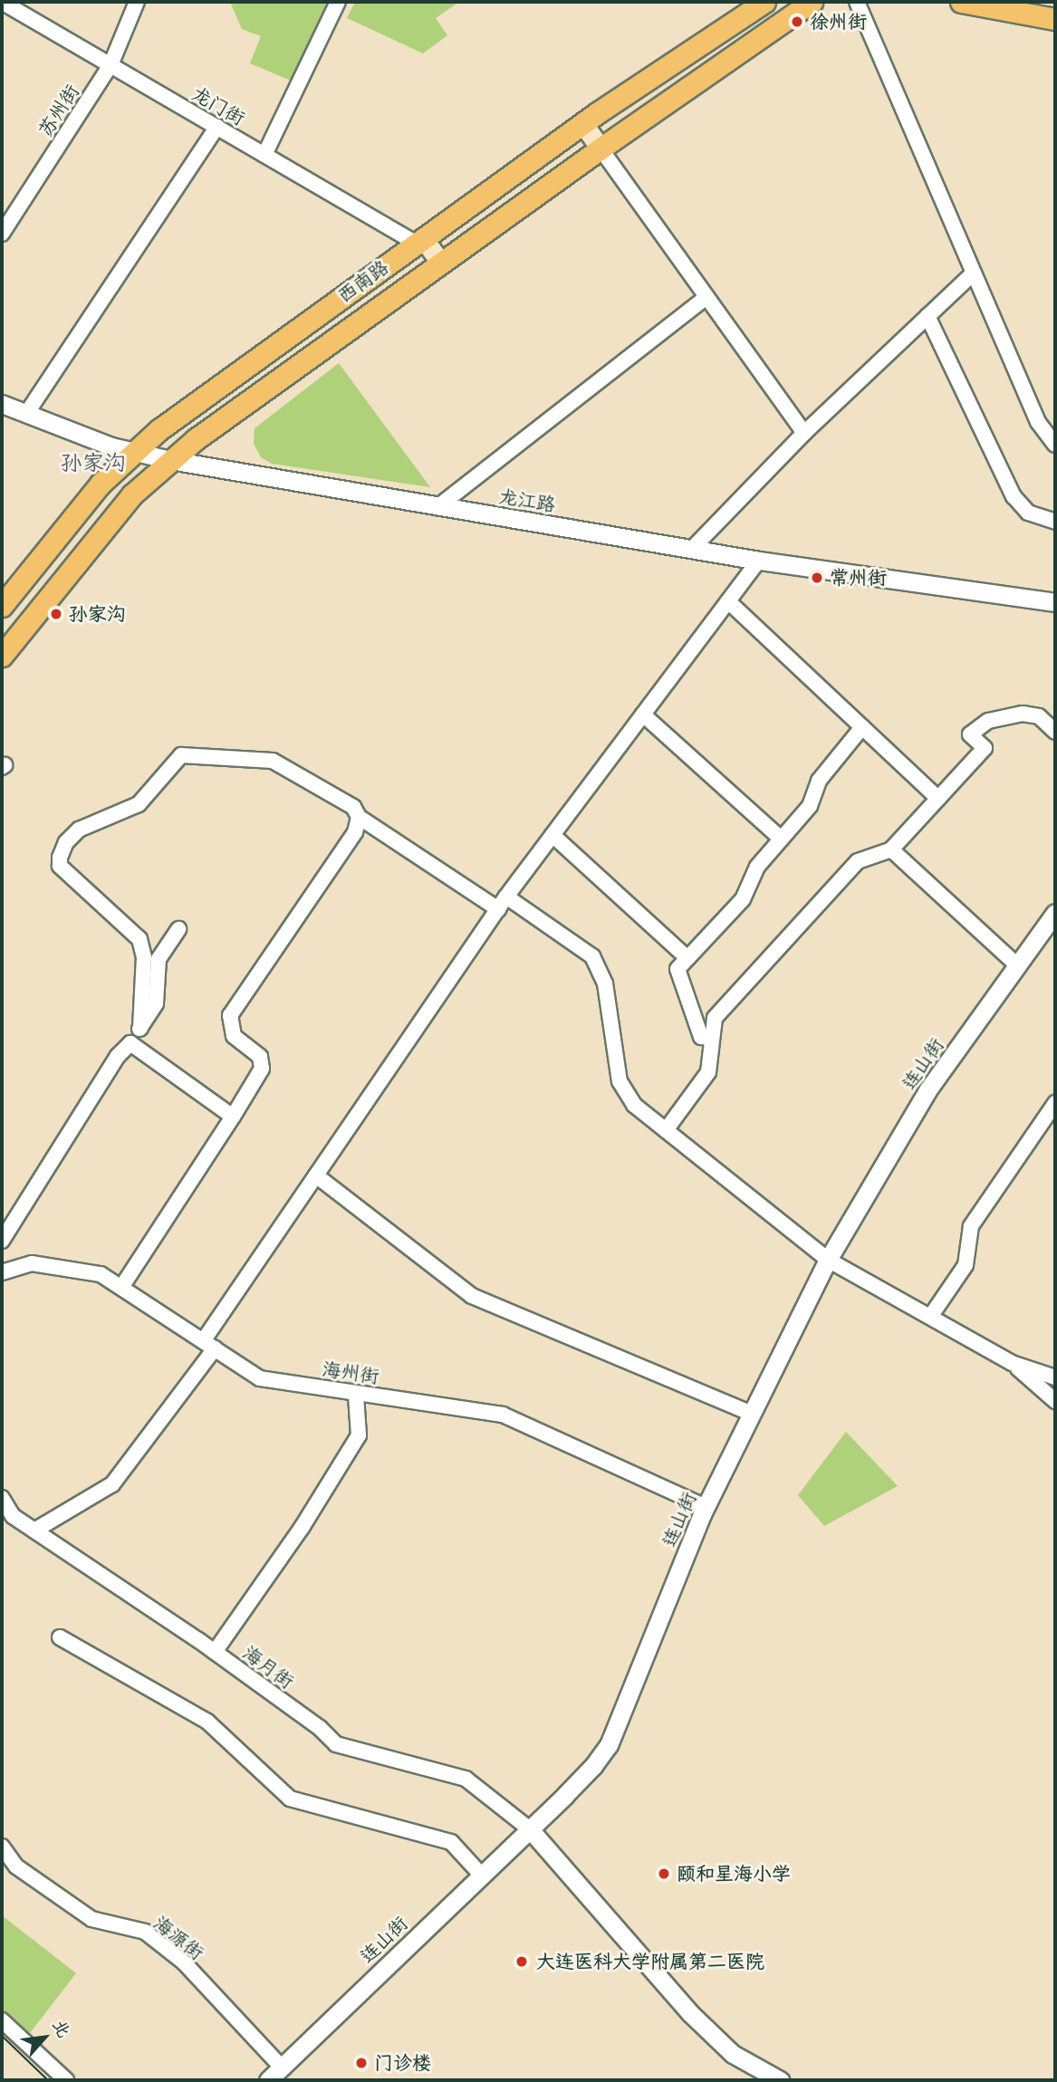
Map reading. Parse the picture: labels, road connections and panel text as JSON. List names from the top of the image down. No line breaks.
{"streets":{"main road":["西南路"],"street":["龙门街","苏州街","龙江路","连山街","海州街","海月街","海源街"]},"crossings":[["龙门街","苏州街"],["龙门街","西南路"],["西南路","龙江路"],["连山街","海州街"],["连山街","海月街"],["连山街","海源街"]],"districts":["孙家沟"],"places":["徐州街","常州街","孙家沟","颐和星海小学","大连医科大学附属第二医院","门诊楼"],"north":"top right"}
